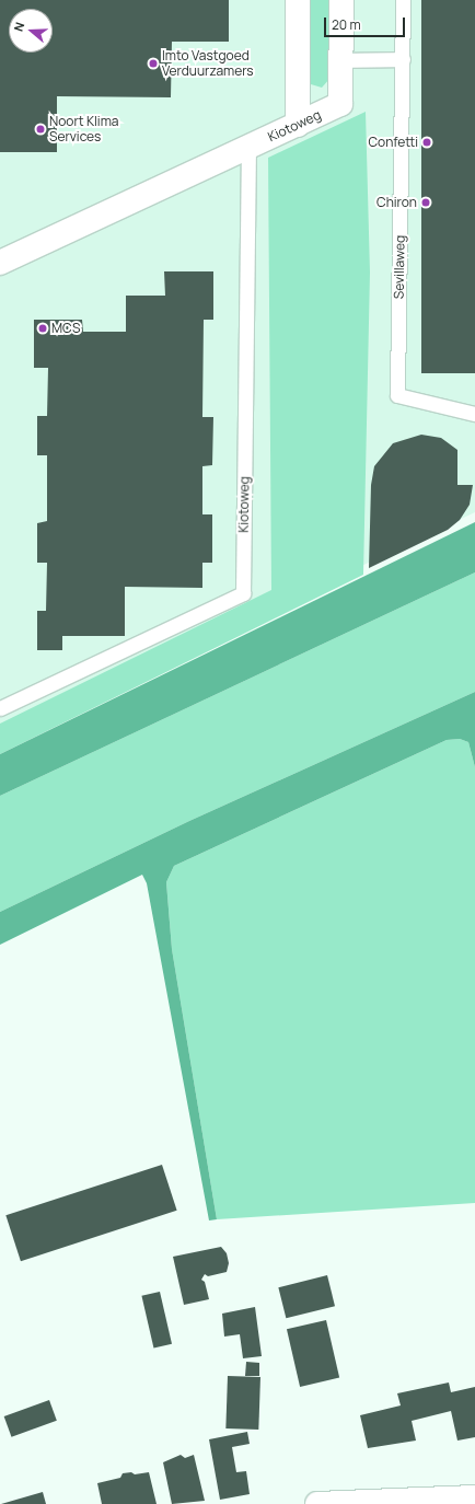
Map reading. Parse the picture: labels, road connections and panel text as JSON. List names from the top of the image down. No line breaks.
{"streets":{"street":["Kiotoweg"],"lane":["Sevillaweg"]},"places":["Imto Vastgoed Verduurzamers","Noort Klima Services","Confetti","Chiron","MCS"],"scale_bar":"20 m","north":"left"}
